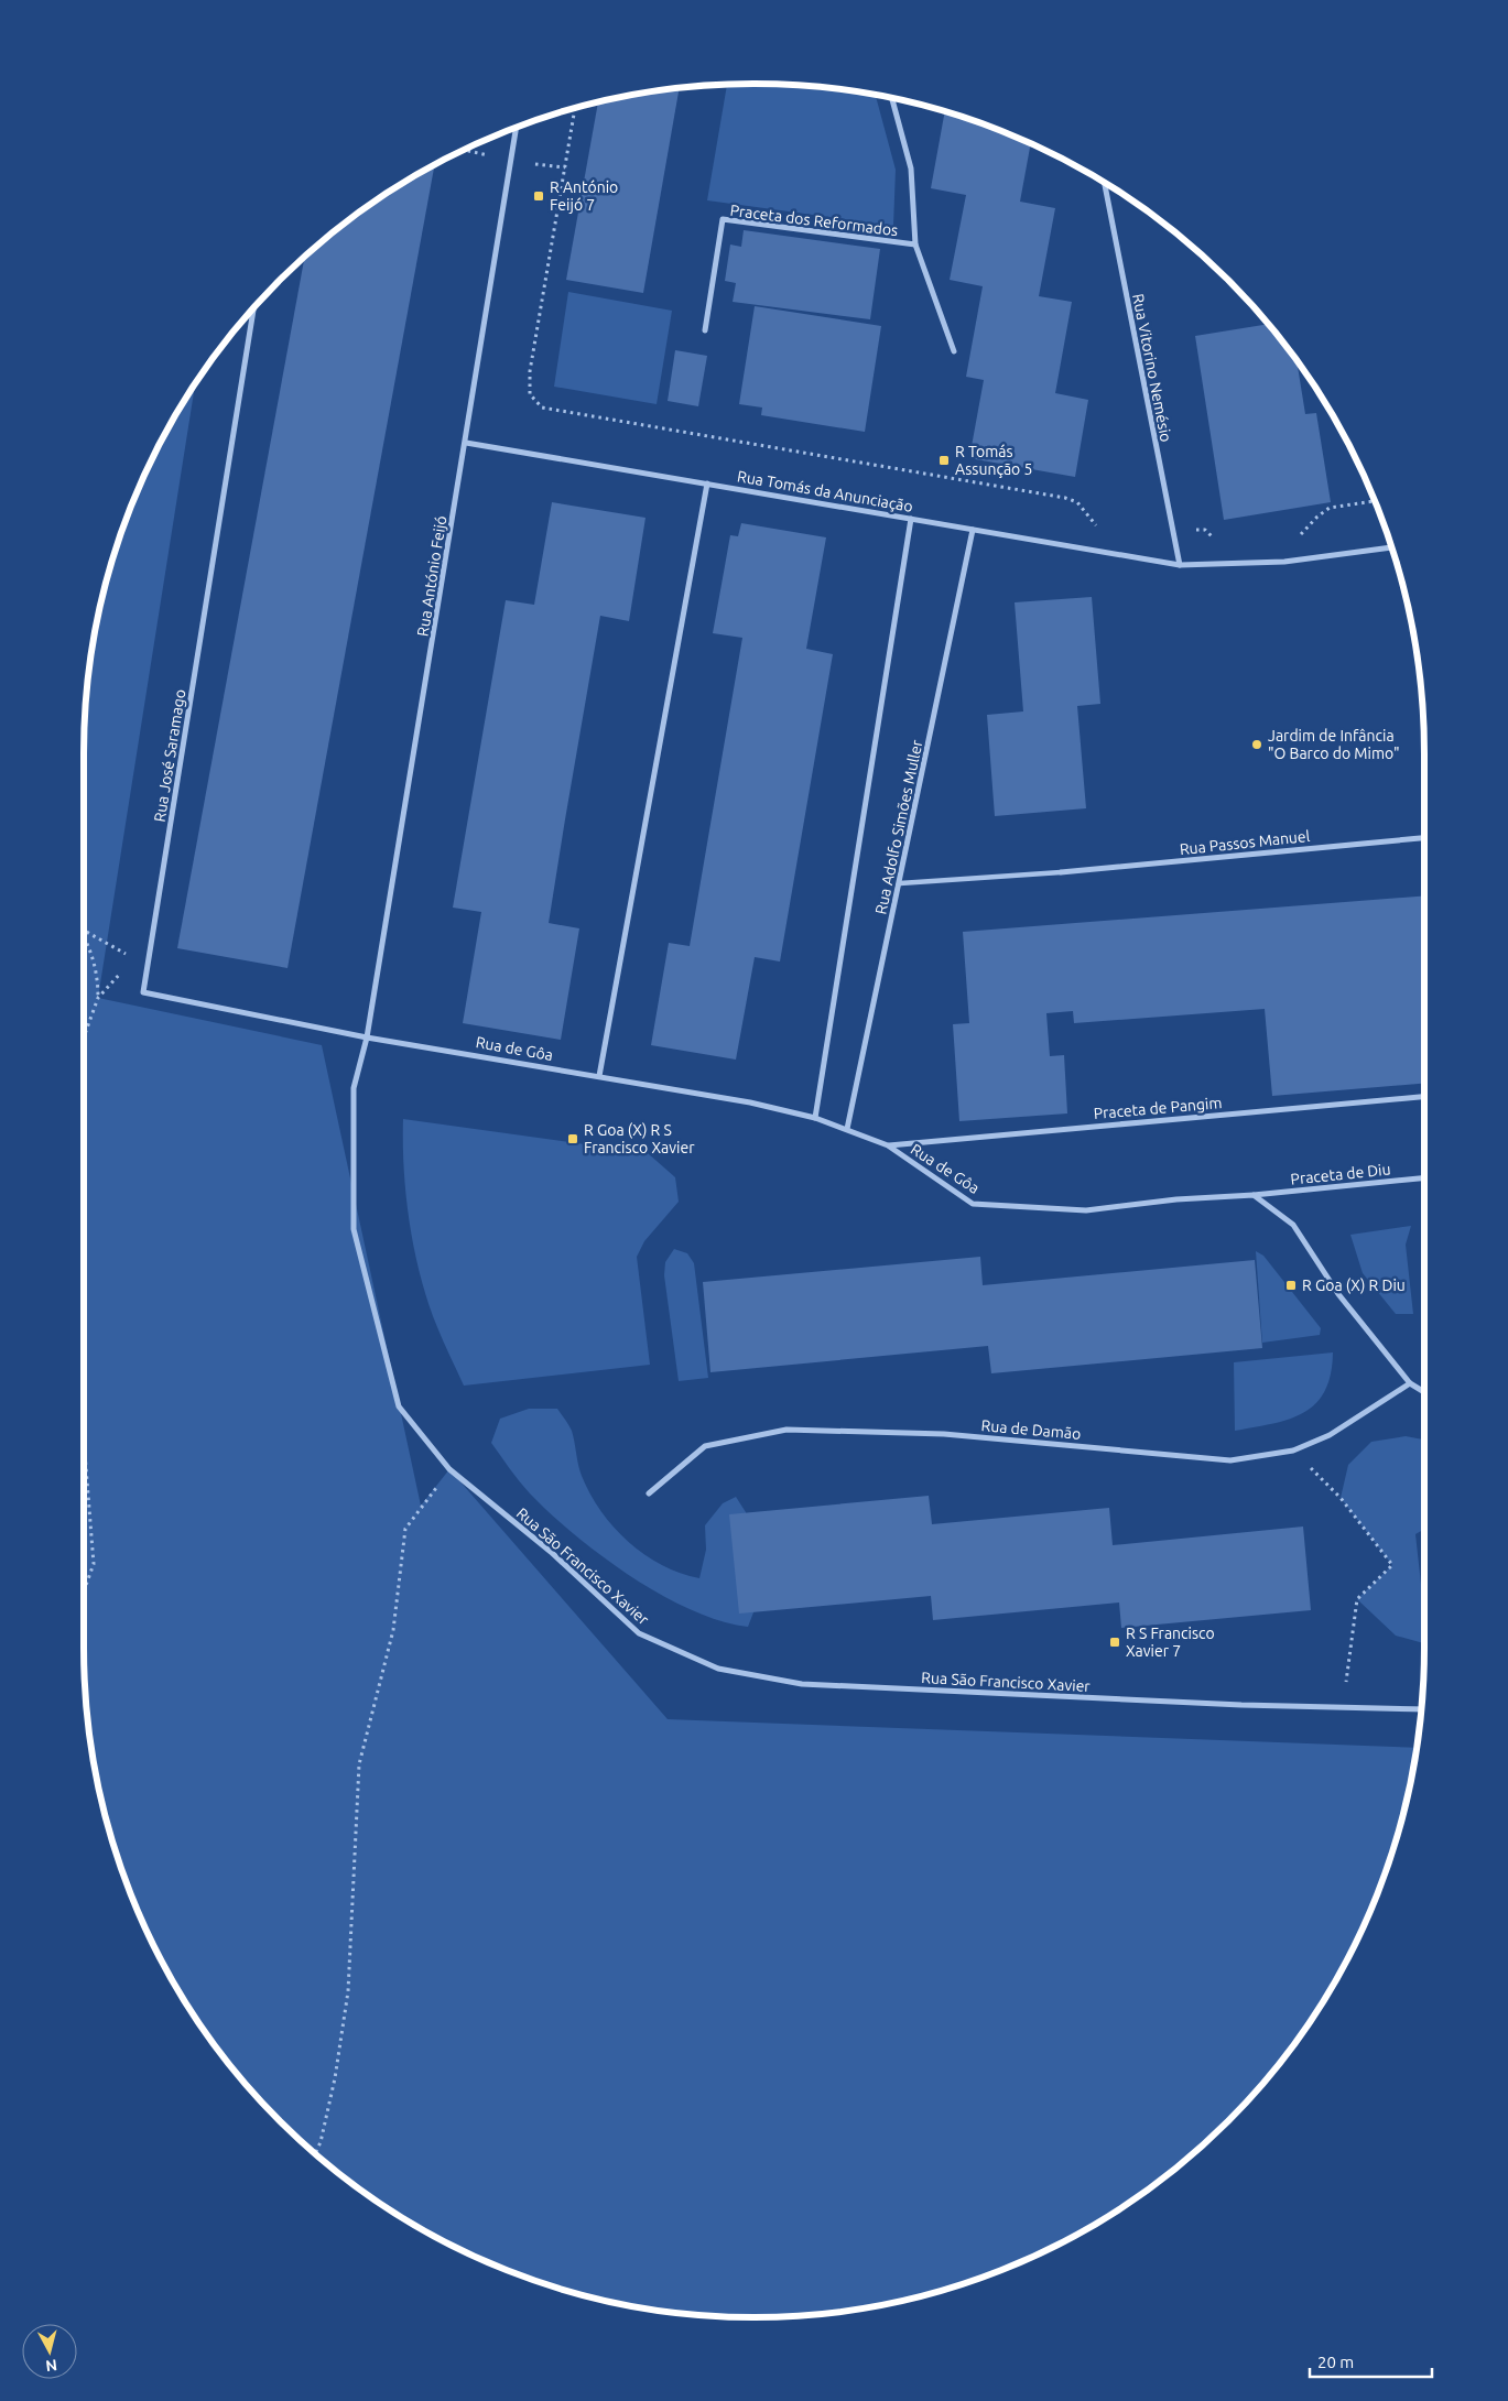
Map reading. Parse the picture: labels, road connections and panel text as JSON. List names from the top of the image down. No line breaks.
{"streets":{"street":["Praceta dos Reformados","Rua Vitorino Nemésio","Rua Tomás da Anunciação","Rua António Feijó","Rua José Saramago","Rua Adolfo Simões Muller","Rua Passos Manuel","Rua de Gôa","Praceta de Pangim","Praceta de Diu","Rua de Damão","Rua São Francisco Xavier"]},"crossings":[["Rua Vitorino Nemésio","Rua Tomás da Anunciação"],["Rua Tomás da Anunciação","Rua António Feijó"],["Rua Tomás da Anunciação","Rua Adolfo Simões Muller"],["Rua António Feijó","Rua José Saramago"],["Rua António Feijó","Rua de Gôa"],["Rua António Feijó","Rua São Francisco Xavier"],["Rua José Saramago","Rua de Gôa"],["Rua José Saramago","Rua São Francisco Xavier"],["Rua Adolfo Simões Muller","Rua de Gôa"],["Rua de Gôa","Praceta de Pangim"],["Rua de Gôa","Praceta de Diu"],["Rua de Gôa","Rua São Francisco Xavier"]],"places":{"transit":["R António Feijó 7","R Tomás Assunção 5","R Goa (X) R S Francisco Xavier","R Goa (X) R Diu","R S Francisco Xavier 7"],"other":["Jardim de Infância \"O Barco do Mimo\""]},"scale_bar":"20 m","north":"bottom"}
